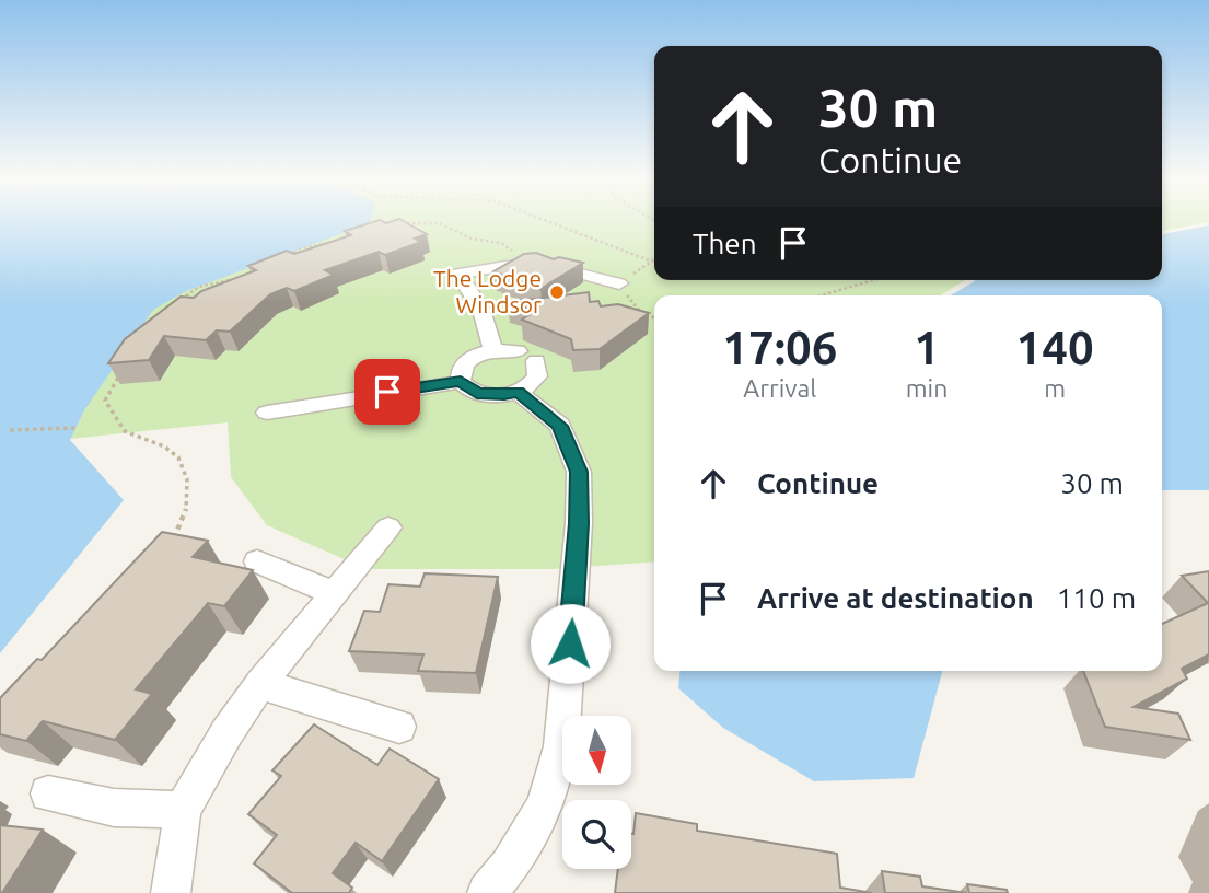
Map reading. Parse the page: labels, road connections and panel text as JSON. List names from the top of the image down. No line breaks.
{"places":["The Lodge Windsor"],"north":"bottom","page":{"turn":["30 m","Continue"],"then":"Then","eta":["17:06","Arrival","1","min","140","m"],"list":[{"name":"Continue","value":"30 m"},{"name":"Arrive at destination","value":"110 m"}]}}
